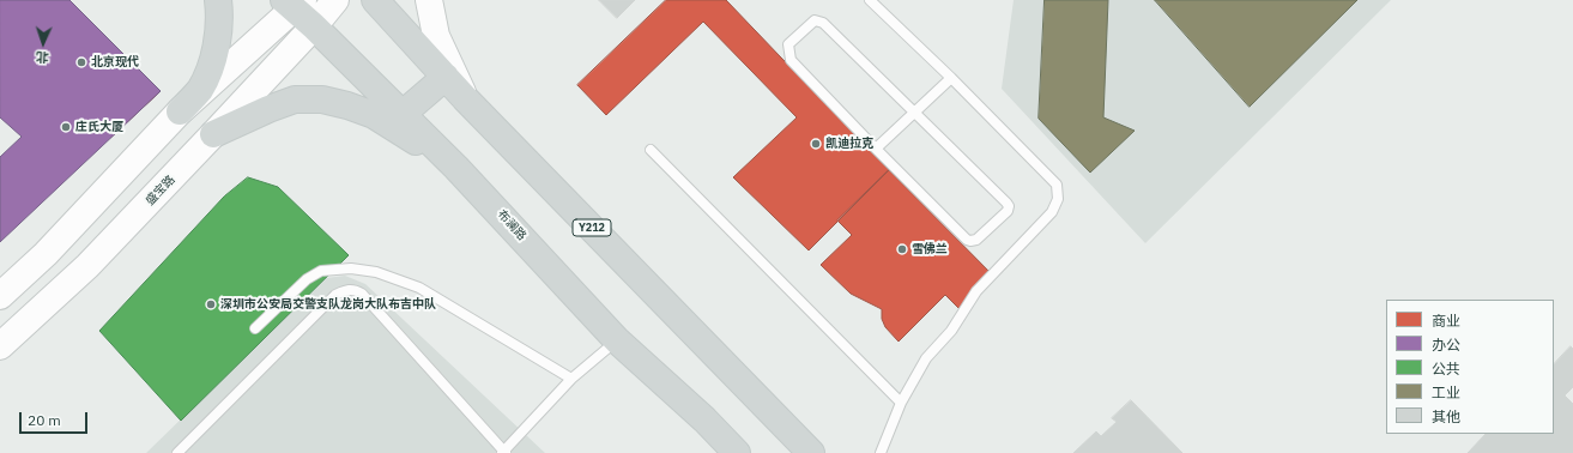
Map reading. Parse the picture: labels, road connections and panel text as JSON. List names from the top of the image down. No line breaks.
{"streets":{"main road":["盛宝路","布澜路","Y212"]},"crossings":[["盛宝路","布澜路"]],"places":["北京现代","庄氏大厦","凯迪拉克","雪佛兰","深圳市公安局交警支队龙岗大队布吉中队"],"legend":["商业","办公","公共","工业","其他"],"scale_bar":"20 m","north":"bottom"}
